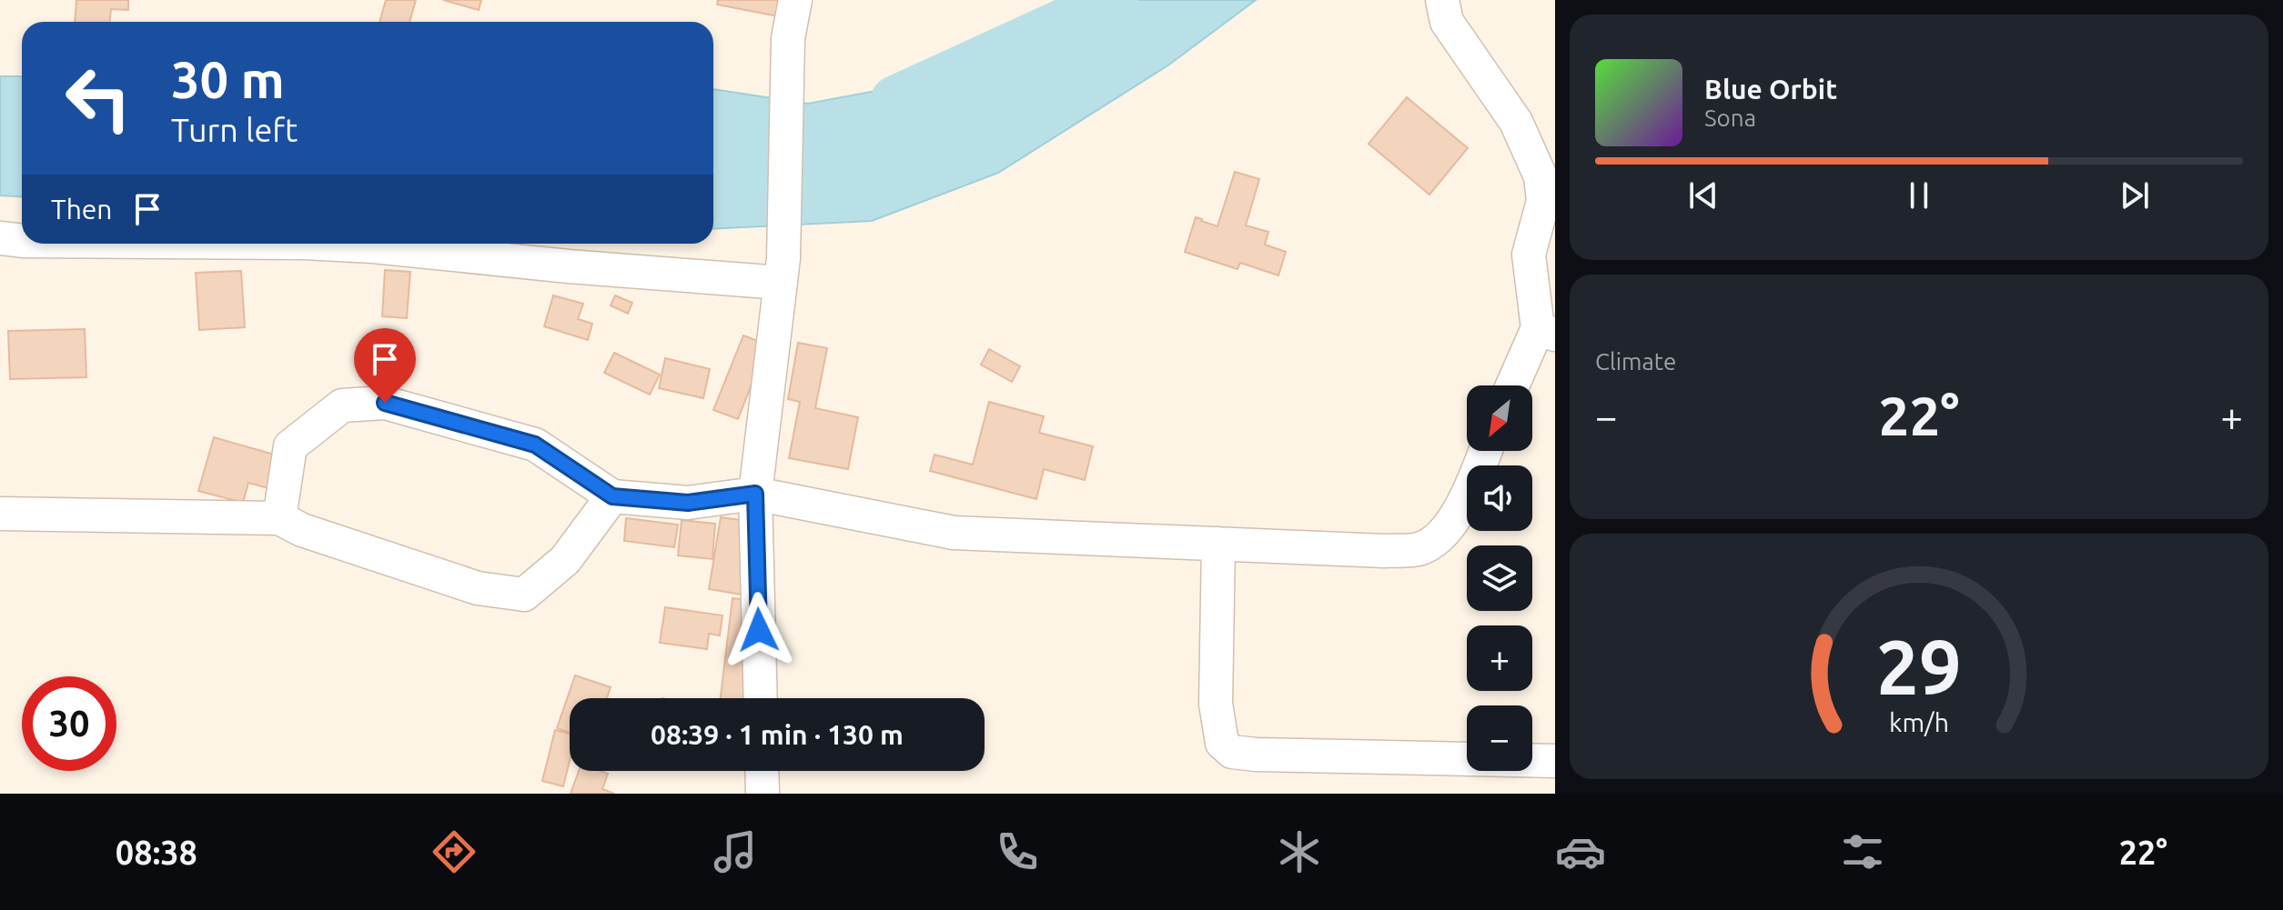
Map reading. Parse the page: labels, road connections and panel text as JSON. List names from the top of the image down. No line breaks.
{"north":"bottom left","page":{"turn":["30 m","Turn left"],"song":["Blue Orbit","Sona"],"then":"Then","tile":"Climate","map_buttons":["+","−"],"heat":["−","22°","+"],"limit":"30","trip":"08:39 · 1 min · 130 m","tabs":["08:38","22°"],"gauge":["29","km/h"]}}
